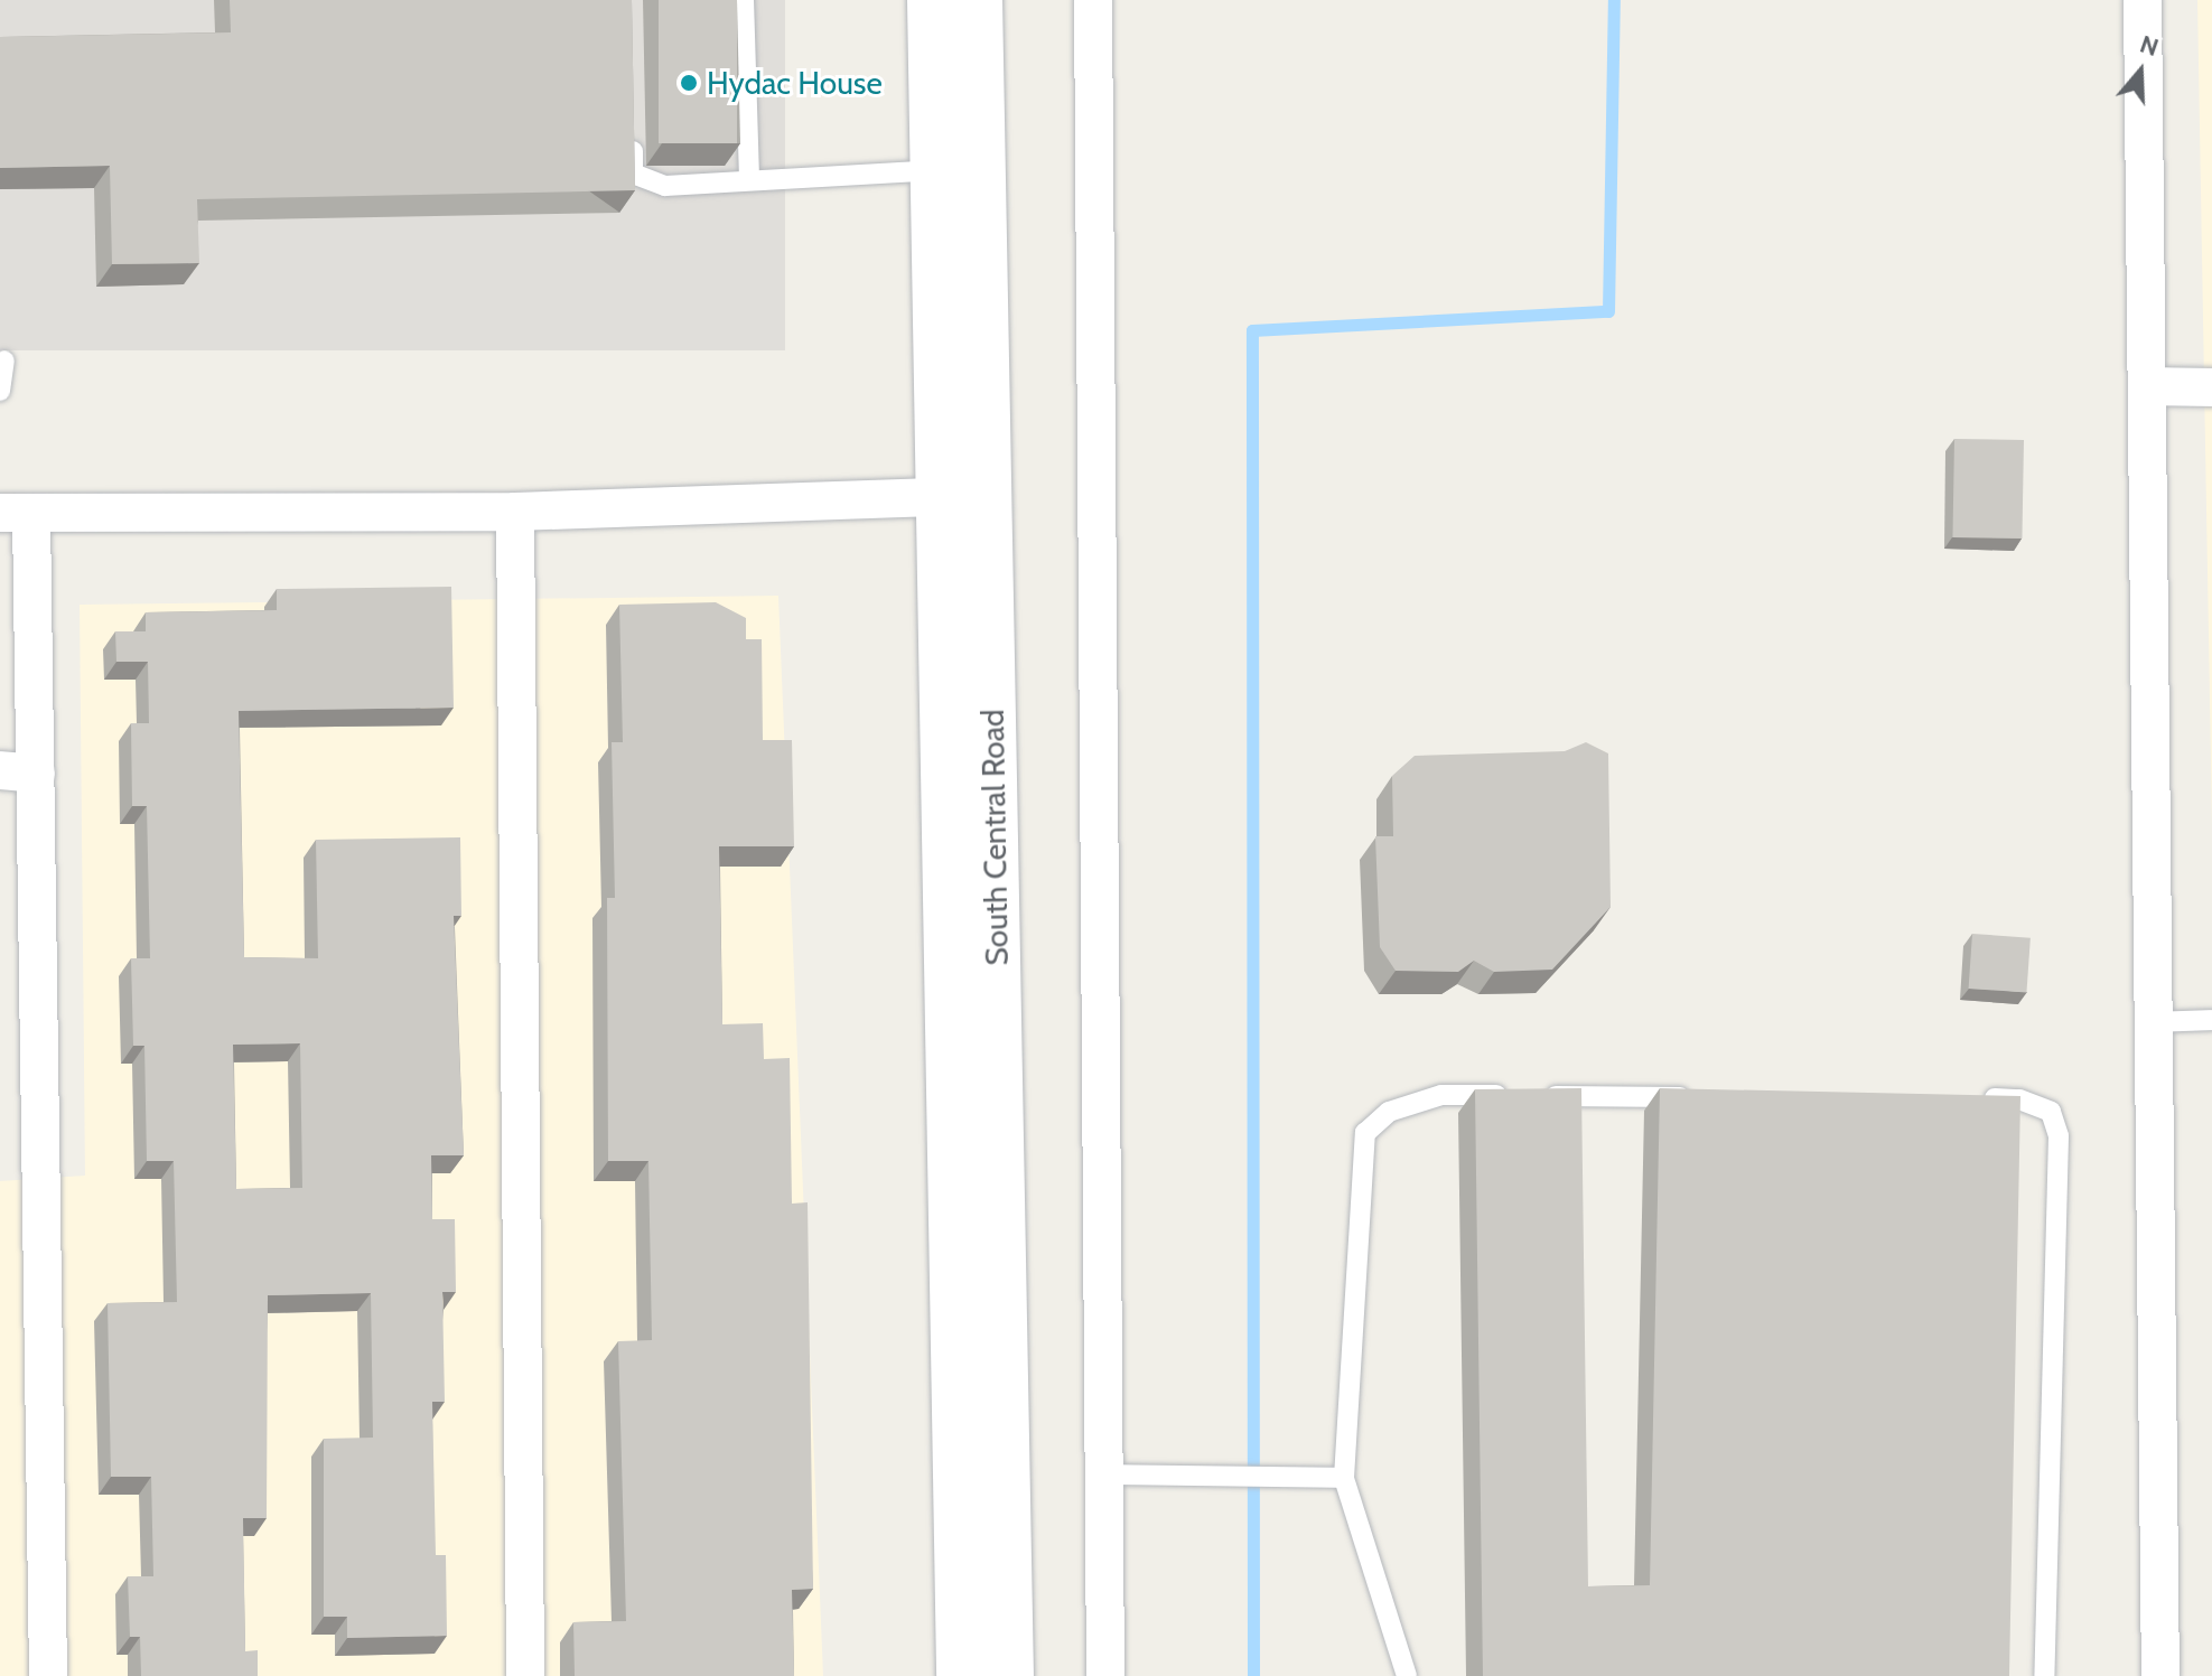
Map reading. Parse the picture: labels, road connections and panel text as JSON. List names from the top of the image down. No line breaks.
{"streets":{"main road":["South Central Road"]},"places":["Hydac House"],"north":"top"}
